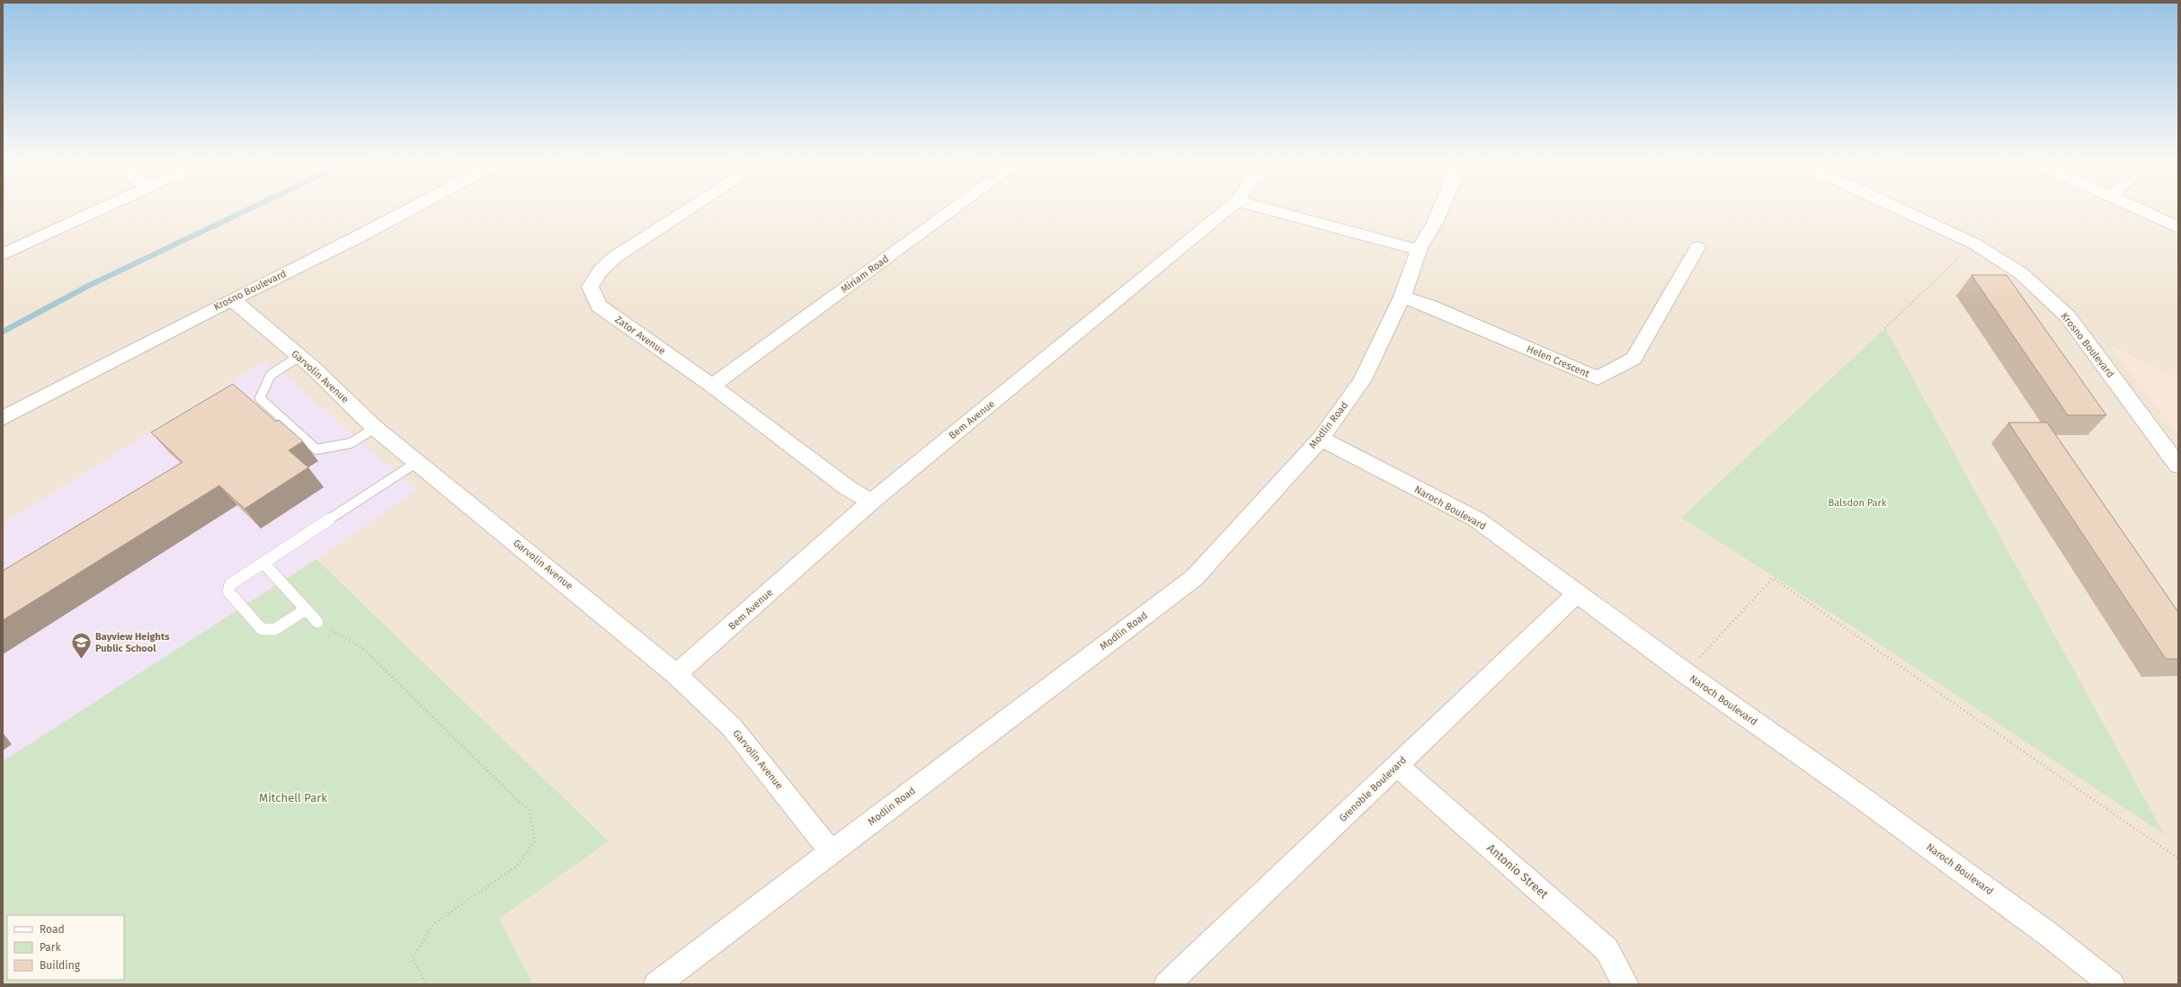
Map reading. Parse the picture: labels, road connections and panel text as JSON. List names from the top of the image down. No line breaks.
{"streets":{"street":["Miriam Road","Krosno Boulevard","Zator Avenue","Helen Crescent","Garvolin Avenue","Bem Avenue","Modlin Road","Naroch Boulevard","Grenoble Boulevard","Antonio Street"]},"crossings":[["Miriam Road","Zator Avenue"],["Krosno Boulevard","Garvolin Avenue"],["Zator Avenue","Bem Avenue"],["Helen Crescent","Modlin Road"],["Garvolin Avenue","Bem Avenue"],["Garvolin Avenue","Modlin Road"],["Modlin Road","Naroch Boulevard"],["Naroch Boulevard","Grenoble Boulevard"],["Grenoble Boulevard","Antonio Street"]],"parks":["Balsdon Park","Mitchell Park"],"places":{"school or university":["Bayview Heights Public School"]},"legend":["Road","Park","Building"]}
